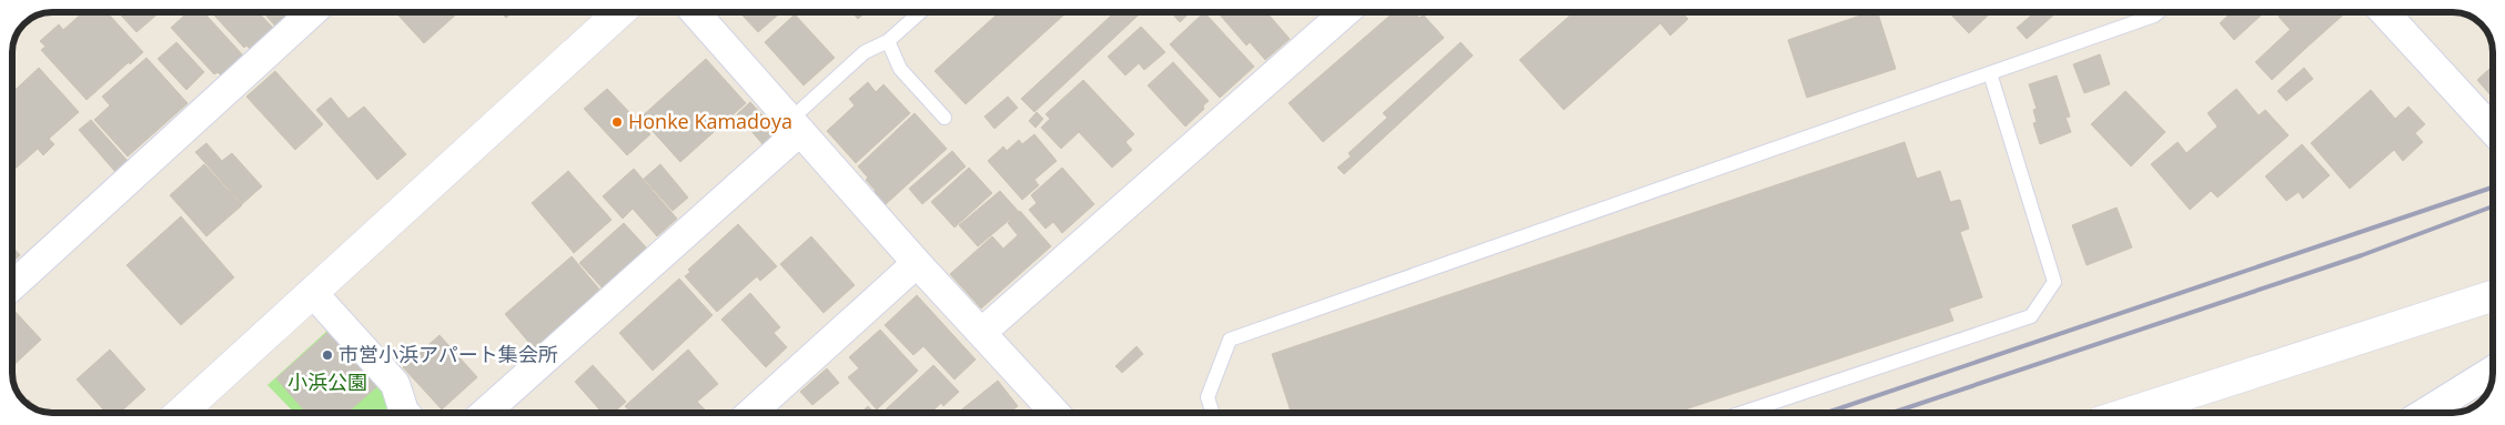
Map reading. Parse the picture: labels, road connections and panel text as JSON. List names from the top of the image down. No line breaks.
{"parks":["小浜公園"],"places":["Honke Kamadoya","市営小浜アパート集会所"]}
